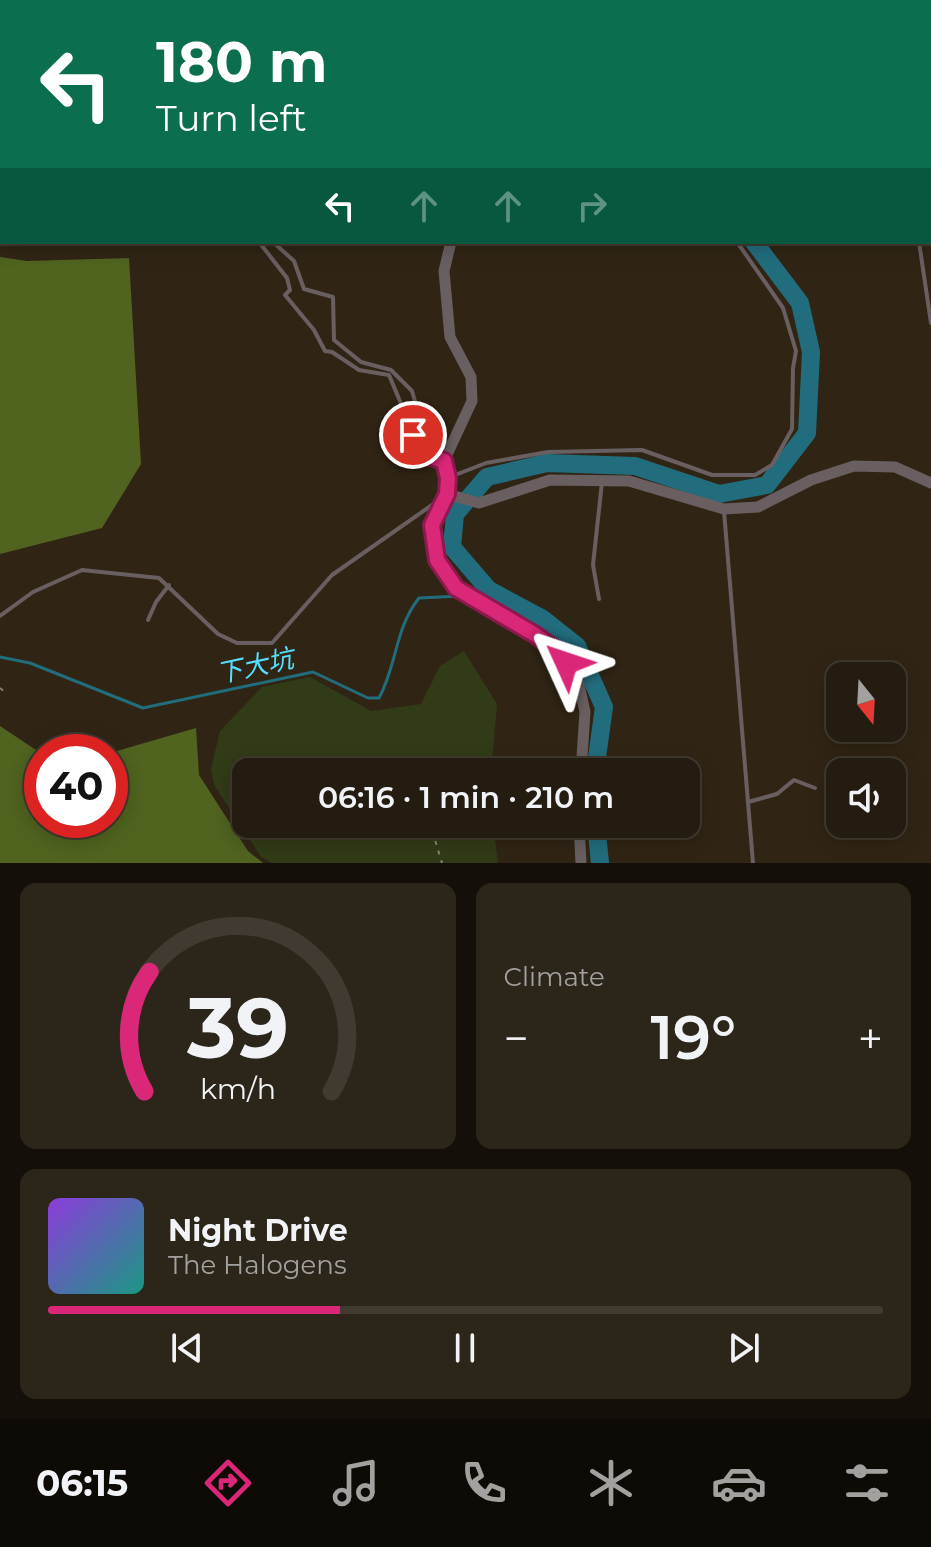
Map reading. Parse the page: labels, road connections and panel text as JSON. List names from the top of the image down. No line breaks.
{"water":["下大坑"],"north":"bottom","page":{"turn":["180 m","Turn left"],"limit":"40","trip":"06:16 · 1 min · 210 m","tile":"Climate","heat":["−","19°","+"],"song":["Night Drive","The Halogens"],"tabs":"06:15","gauge":["39","km/h"]}}
